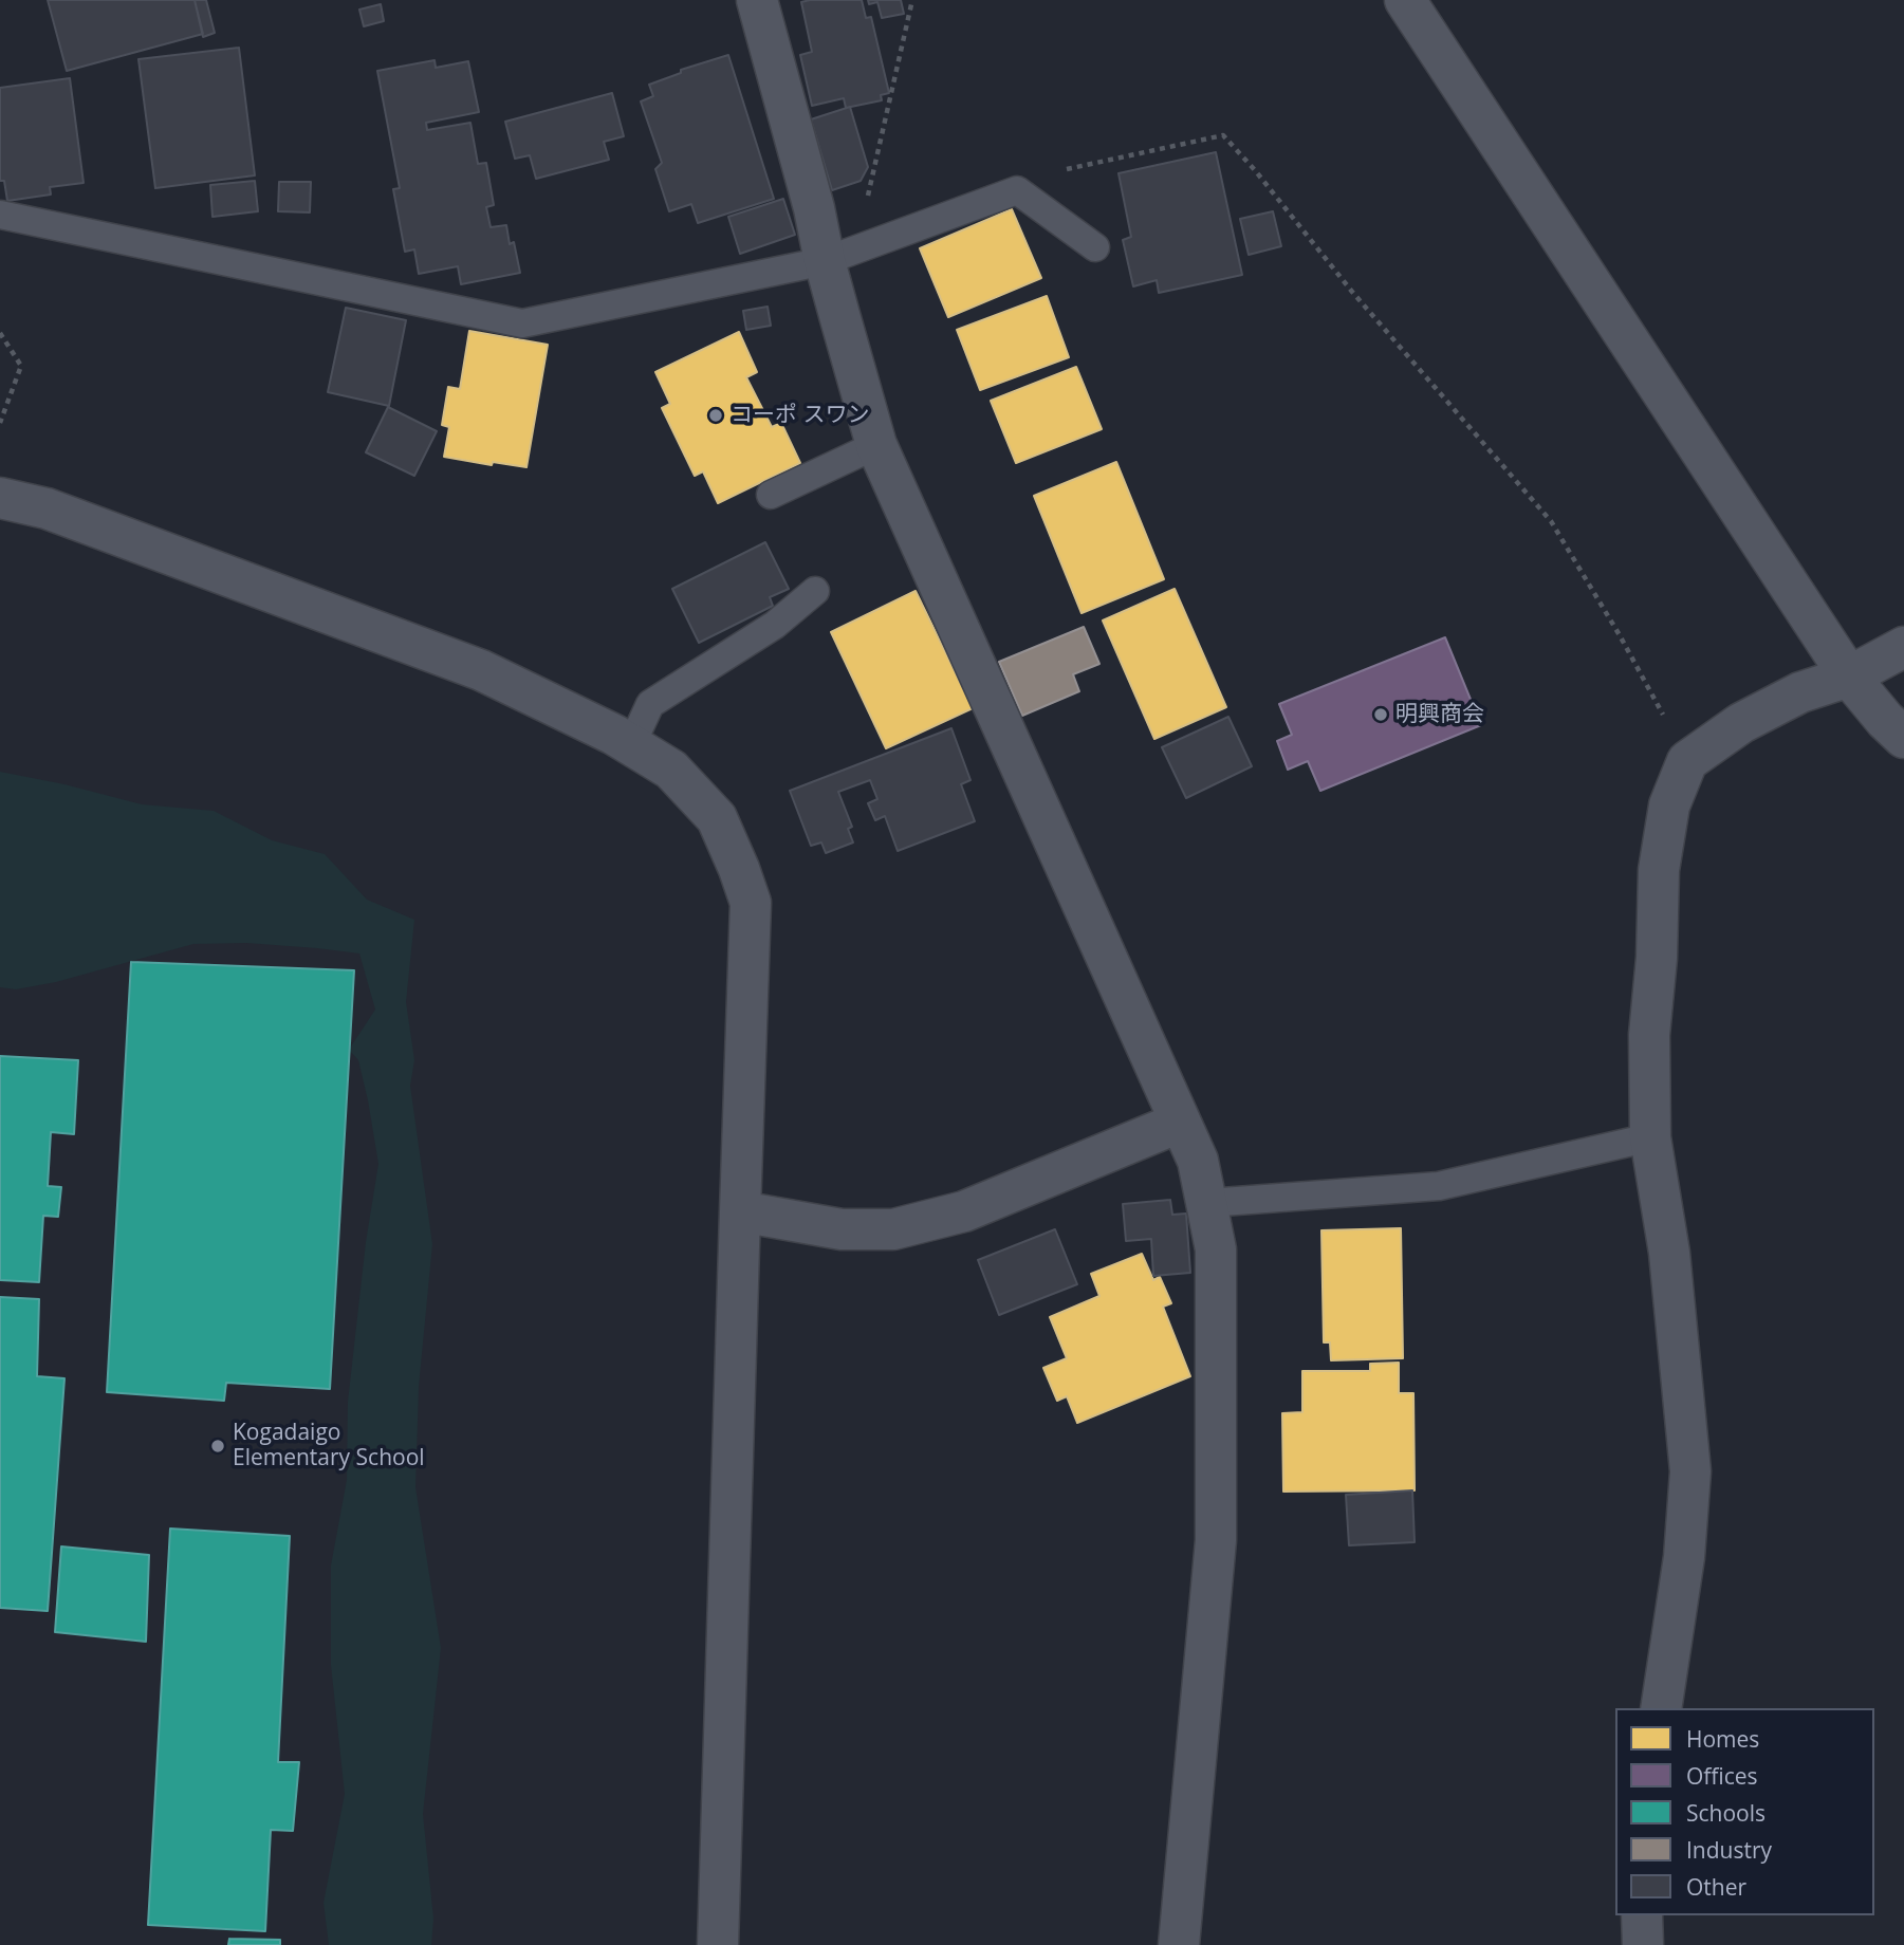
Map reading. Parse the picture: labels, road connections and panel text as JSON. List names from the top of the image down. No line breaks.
{"places":["コーポ スワン","明興商会","Kogadaigo Elementary School"],"legend":["Homes","Offices","Schools","Industry","Other"]}
